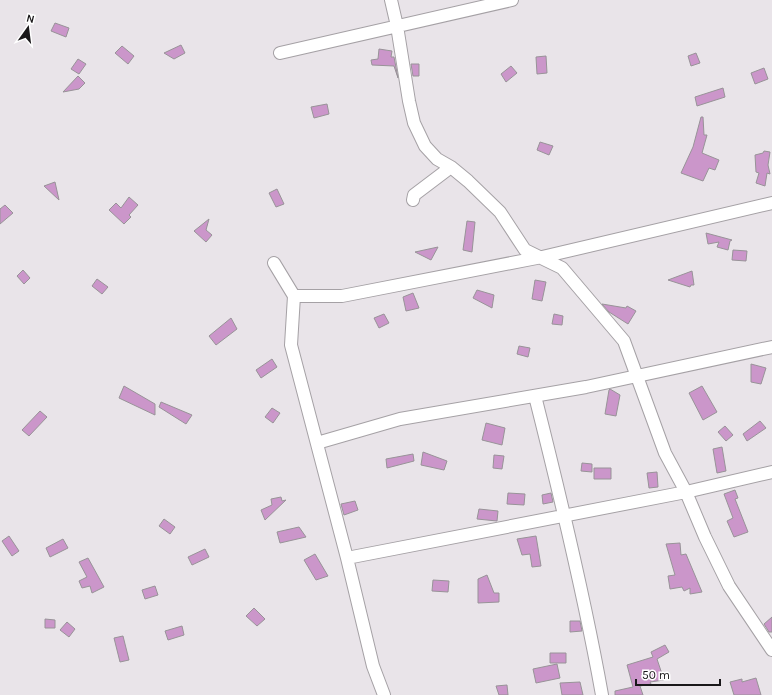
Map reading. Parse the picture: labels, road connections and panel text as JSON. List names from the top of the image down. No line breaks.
{"scale_bar":"50 m","north":"top"}
